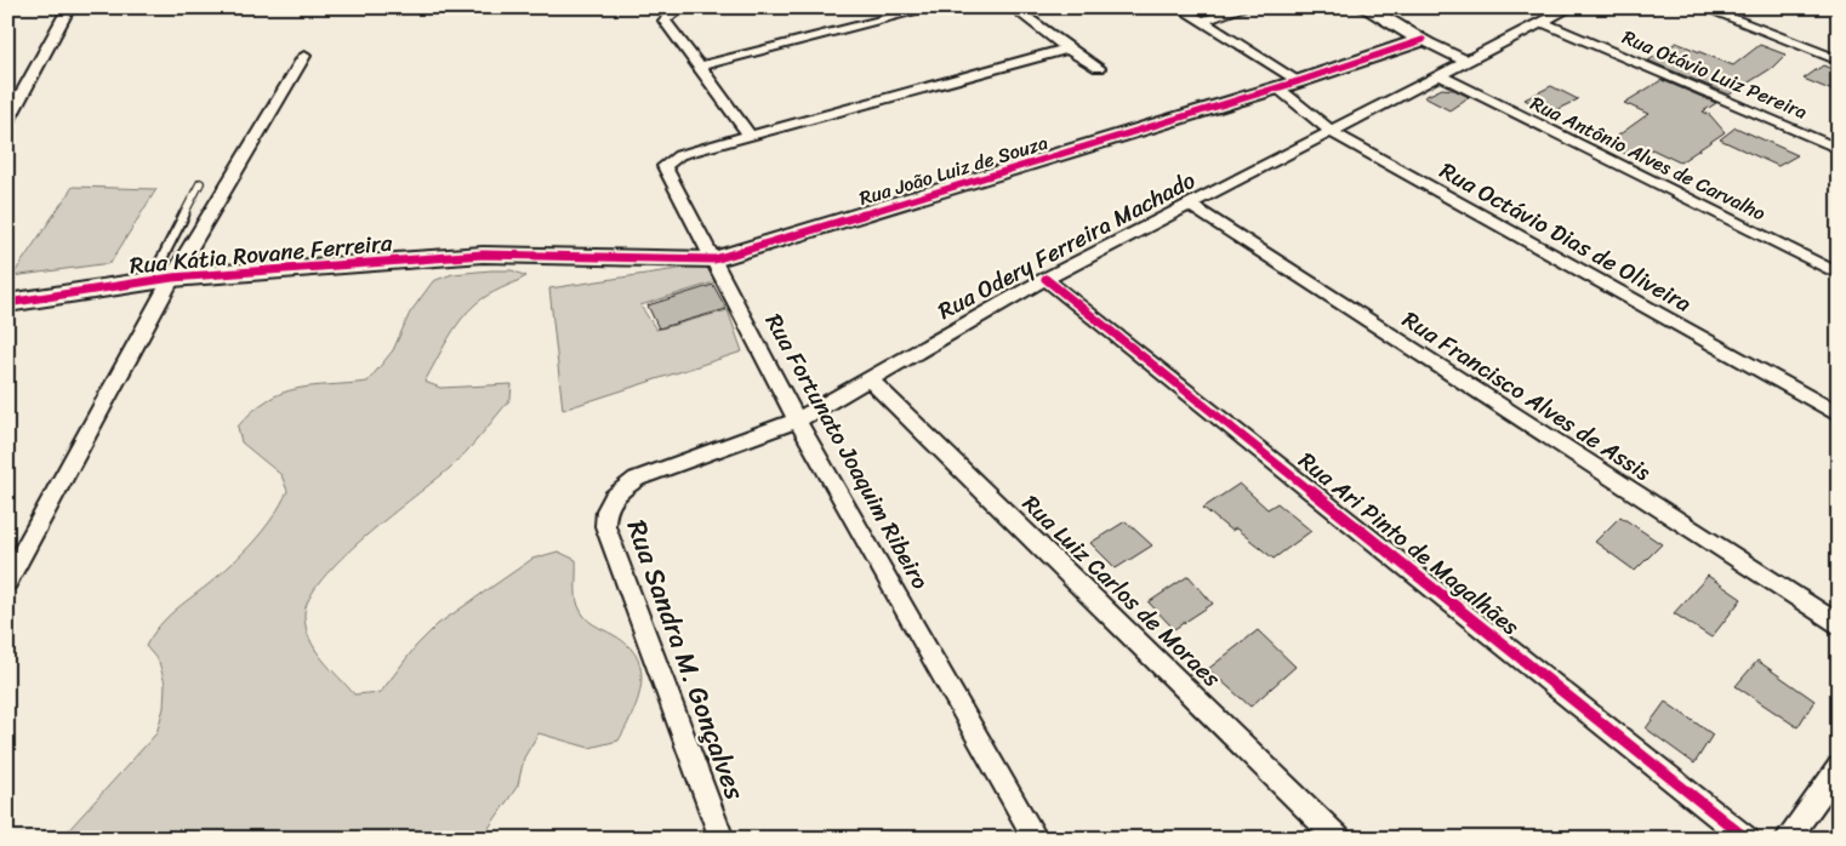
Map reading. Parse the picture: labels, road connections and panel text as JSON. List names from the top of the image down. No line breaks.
{"streets":{"street":["Rua Otávio Luiz Pereira","Rua Antônio Alves de Carvalho","Rua João Luiz de Souza","Rua Octávio Dias de Oliveira","Rua Odery Ferreira Machado","Rua Kátia Rovane Ferreira","Rua Francisco Alves de Assis","Rua Fortunato Joaquim Ribeiro","Rua Ari Pinto de Magalhães","Rua Luiz Carlos de Moraes","Rua Sandra M. Gonçalves"]},"crossings":[["Rua Otávio Luiz Pereira","Rua Odery Ferreira Machado"],["Rua Antônio Alves de Carvalho","Rua Odery Ferreira Machado"],["Rua João Luiz de Souza","Rua Octávio Dias de Oliveira"],["Rua João Luiz de Souza","Rua Kátia Rovane Ferreira"],["Rua João Luiz de Souza","Rua Fortunato Joaquim Ribeiro"],["Rua Octávio Dias de Oliveira","Rua Odery Ferreira Machado"],["Rua Odery Ferreira Machado","Rua Francisco Alves de Assis"],["Rua Odery Ferreira Machado","Rua Fortunato Joaquim Ribeiro"],["Rua Odery Ferreira Machado","Rua Ari Pinto de Magalhães"],["Rua Odery Ferreira Machado","Rua Luiz Carlos de Moraes"],["Rua Odery Ferreira Machado","Rua Sandra M. Gonçalves"]]}
